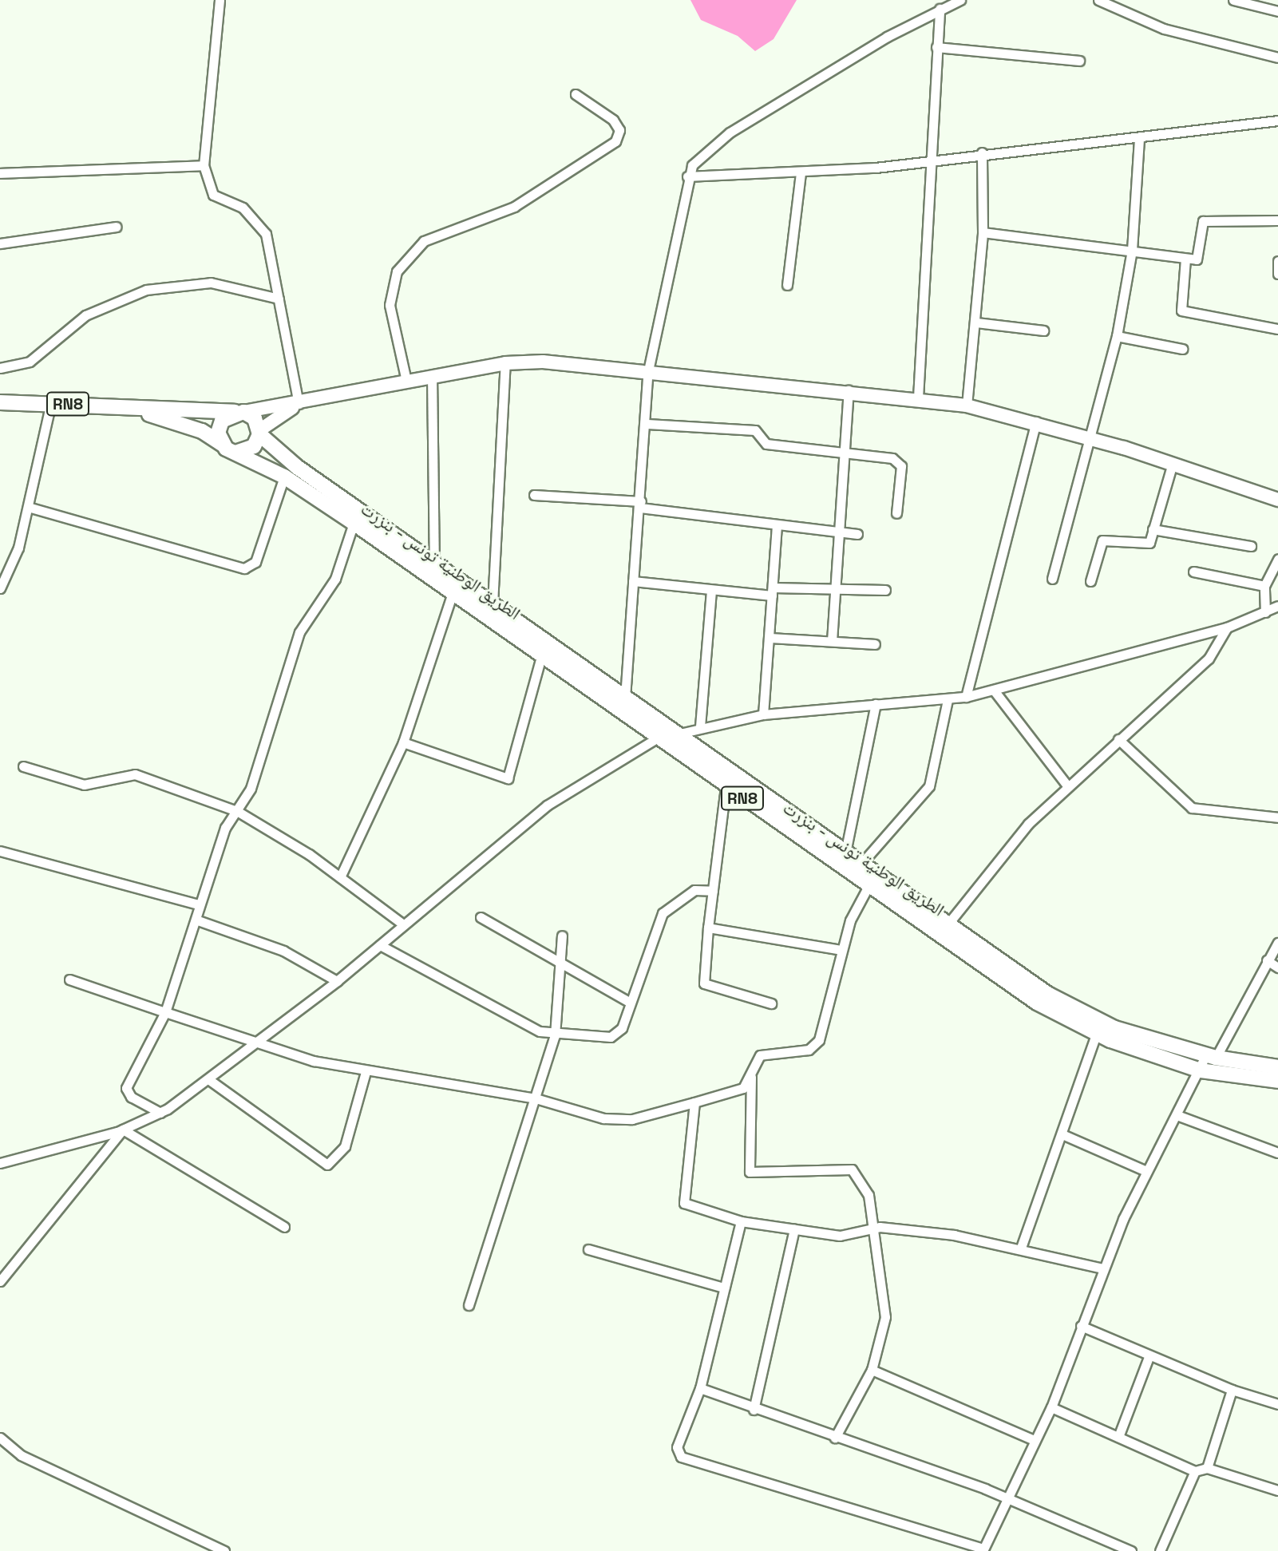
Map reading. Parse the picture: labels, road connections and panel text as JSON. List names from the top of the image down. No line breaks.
{"streets":{"main road":["RN8","الطريق الوطنية تونس - بنزرت"]},"crossings":[["RN8","الطريق الوطنية تونس - بنزرت"]]}
